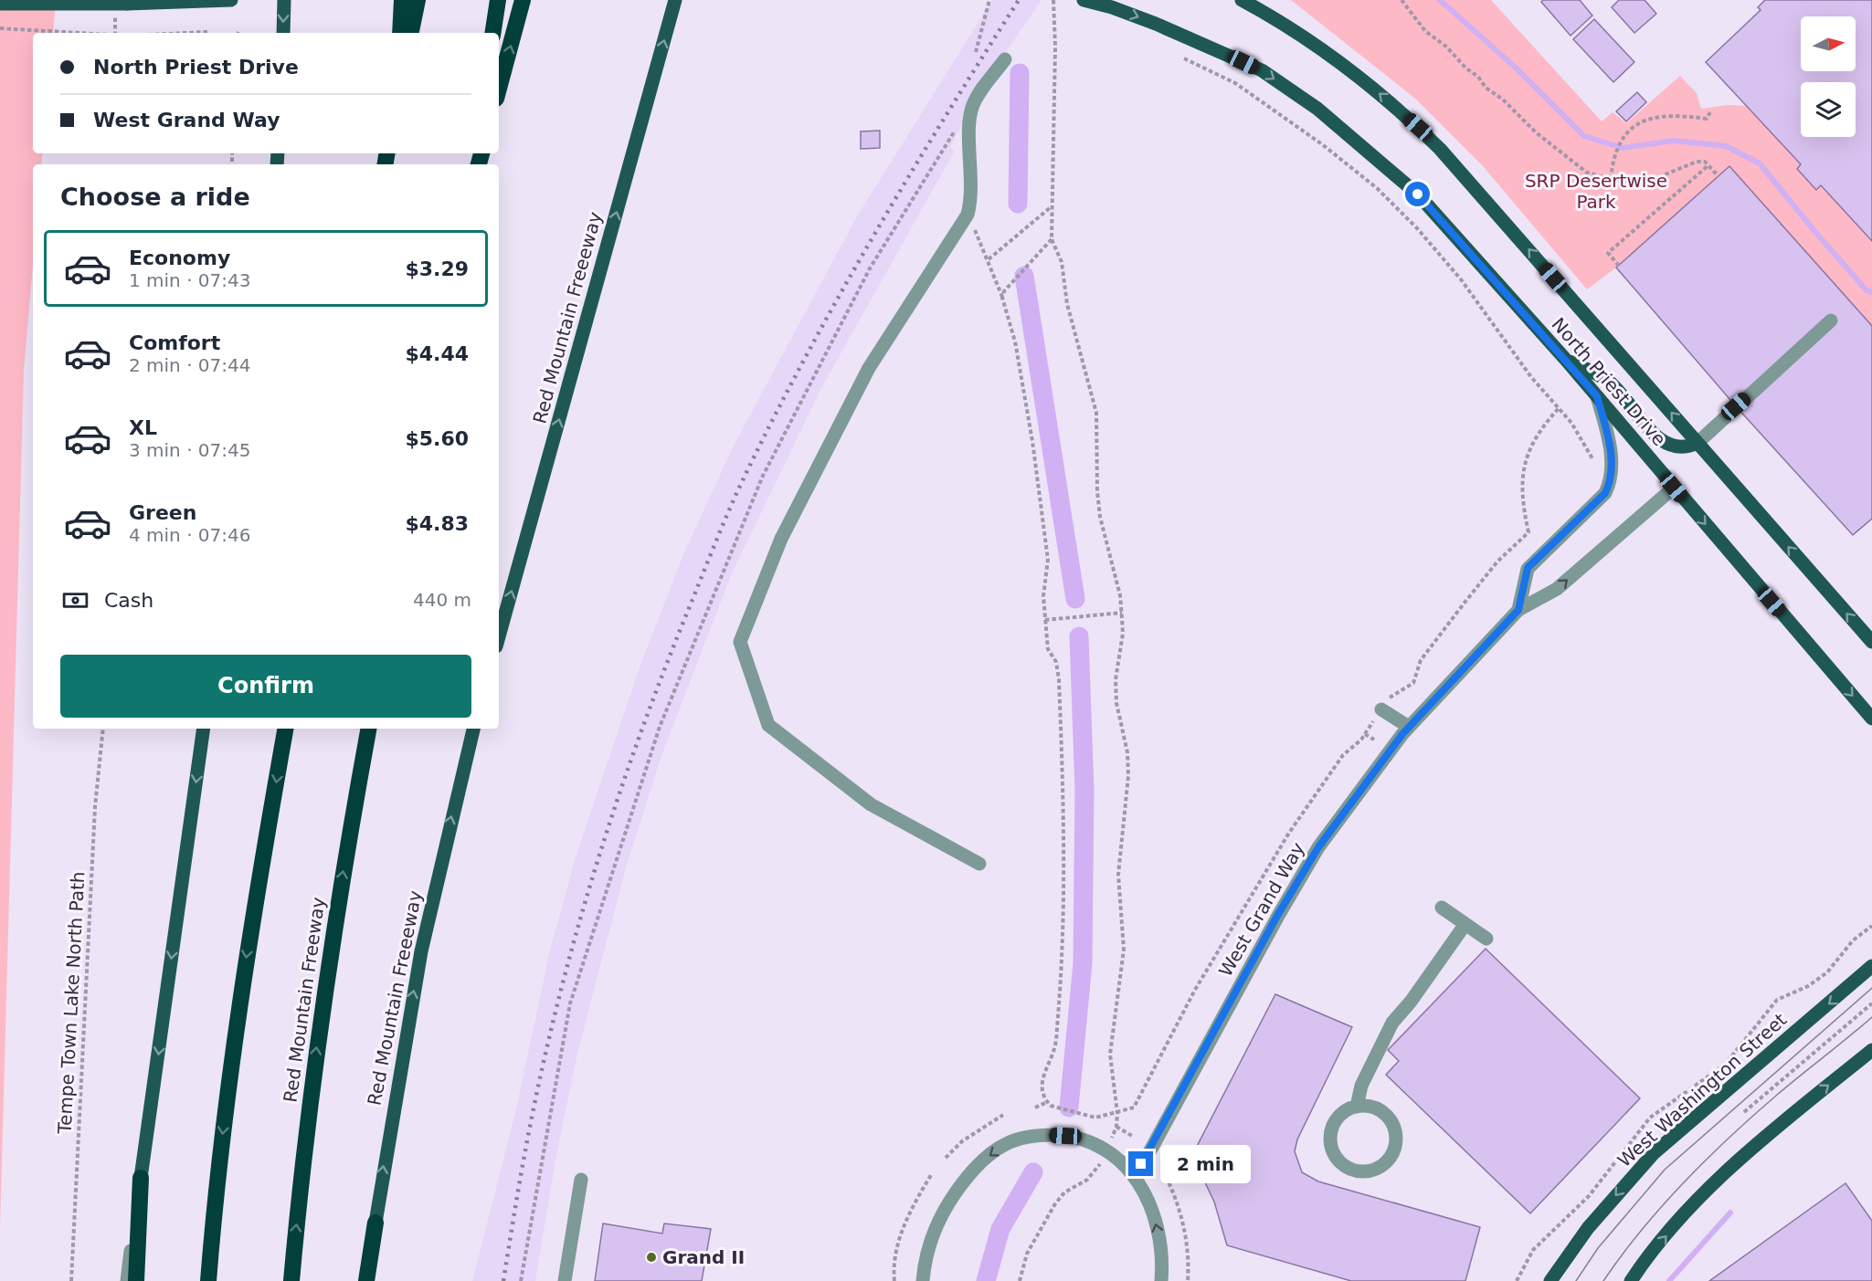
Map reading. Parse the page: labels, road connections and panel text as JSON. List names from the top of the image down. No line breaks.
{"streets":{"highway":["Red Mountain Freeway"],"main road":["Red Mountain Freeeway","North Priest Drive","West Washington Street"],"street":["West Grand Way"],"path":["Tempe Town Lake North Path"]},"crossings":[["North Priest Drive","West Grand Way"]],"one_way":["Red Mountain Freeeway"],"parks":["SRP Desertwise Park"],"places":["Grand II"],"north":"right","page":{"banner":["North Priest Drive","West Grand Way"],"heading":"Choose a ride","list":[{"name":"Economy","note":"1 min · 07:43","value":"$3.29"},{"name":"Comfort","note":"2 min · 07:44","value":"$4.44"},{"name":"XL","note":"3 min · 07:45","value":"$5.60"},{"name":"Green","note":"4 min · 07:46","value":"$4.83"}],"pay":["Cash","440 m"],"buttons":"Confirm","bubble":"2 min"}}
